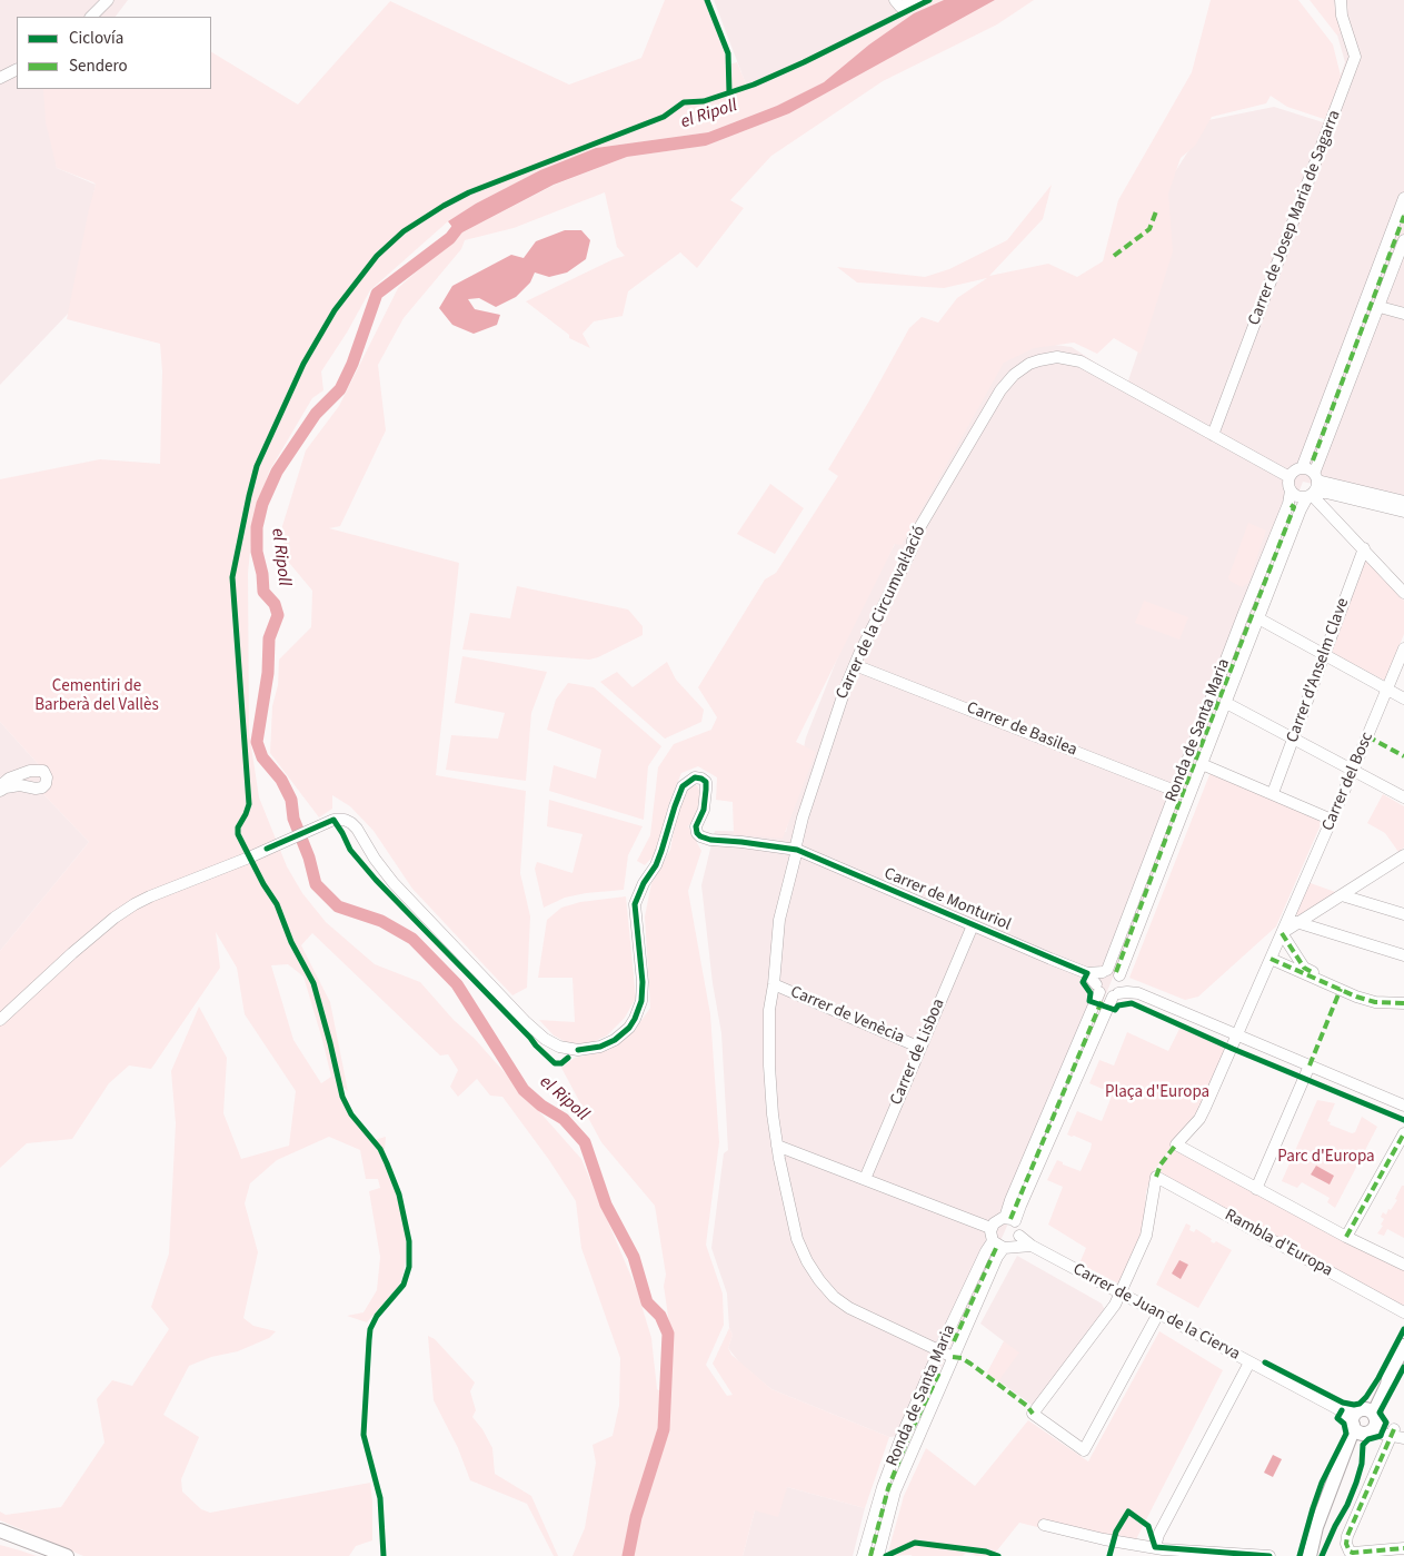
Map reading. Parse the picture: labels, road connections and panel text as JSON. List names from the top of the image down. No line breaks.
{"streets":{"street":["Carrer de Josep Maria de Sagarra","Carrer de la Circumval·lació","Carrer d'Anselm Clave","Carrer de Basilea","Ronda de Santa Maria","Carrer del Bosc","Carrer de Monturiol","Carrer de Venècia","Carrer de Lisboa","Rambla d'Europa","Carrer de Juan de la Cierva"]},"crossings":[["Carrer de Josep Maria de Sagarra","Carrer de la Circumval·lació"],["Carrer de la Circumval·lació","Carrer de Basilea"],["Carrer de la Circumval·lació","Ronda de Santa Maria"],["Carrer de la Circumval·lació","Carrer de Monturiol"],["Carrer de la Circumval·lació","Carrer de Venècia"],["Carrer de Basilea","Ronda de Santa Maria"],["Ronda de Santa Maria","Carrer de Monturiol"],["Ronda de Santa Maria","Carrer de Juan de la Cierva"],["Carrer de Monturiol","Carrer de Lisboa"],["Carrer de Venècia","Carrer de Lisboa"],["Rambla d'Europa","Carrer de Juan de la Cierva"]],"water":["el Ripoll"],"parks":["Cementiri de Barberà del Vallès","Plaça d'Europa","Parc d'Europa"],"legend":["Ciclovía","Sendero"]}
